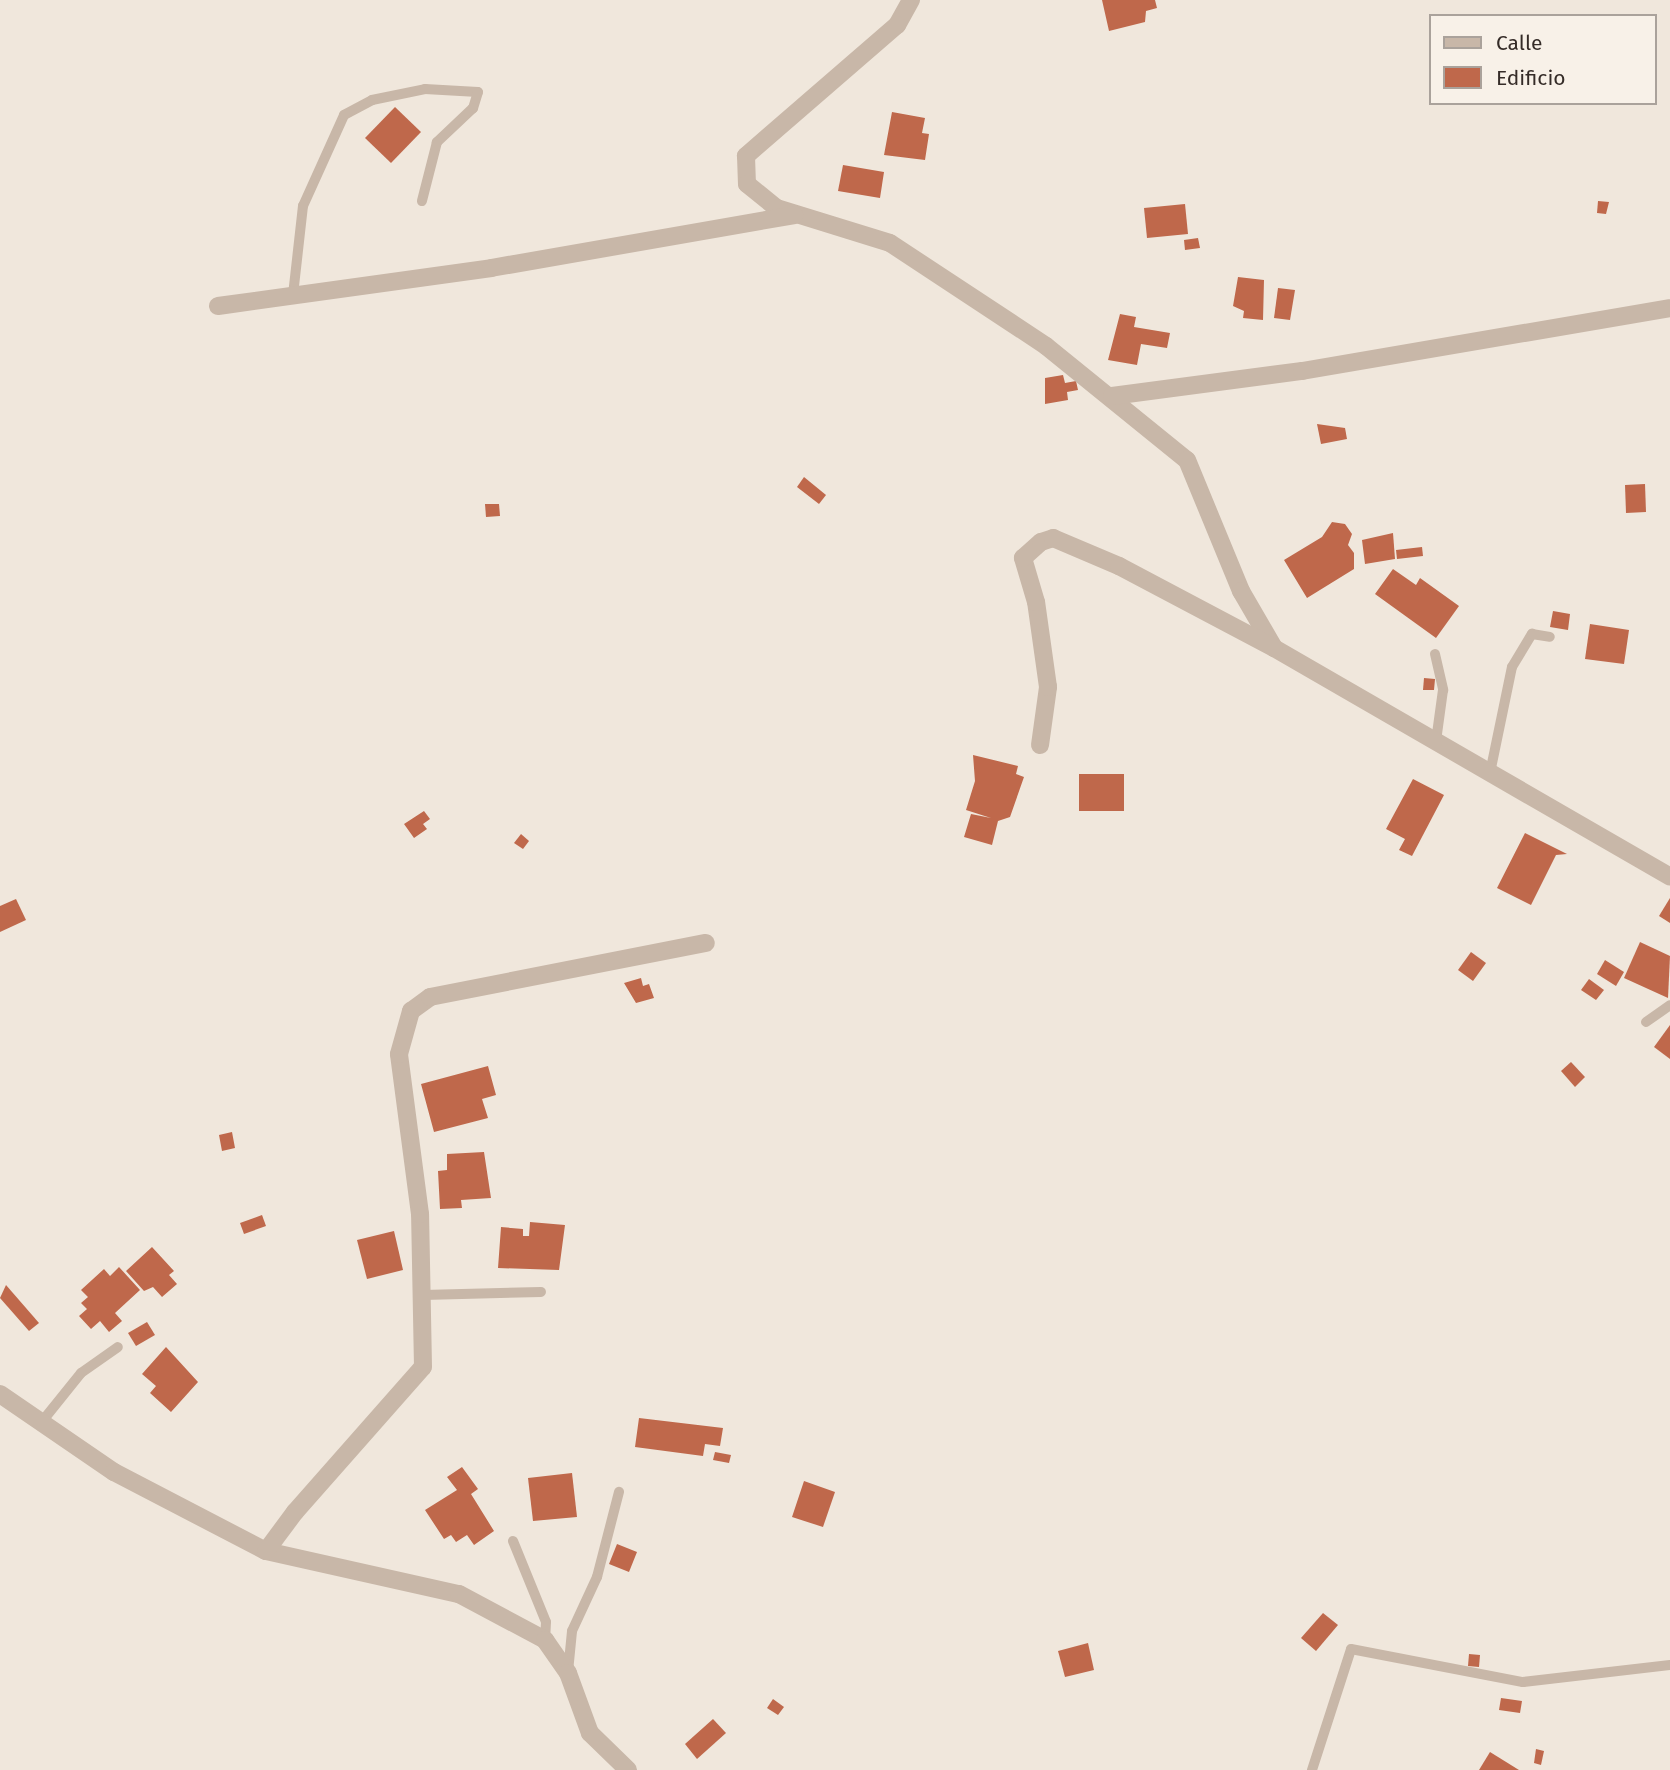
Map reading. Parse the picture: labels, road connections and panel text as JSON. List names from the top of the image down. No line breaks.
{"legend":["Calle","Edificio"]}
